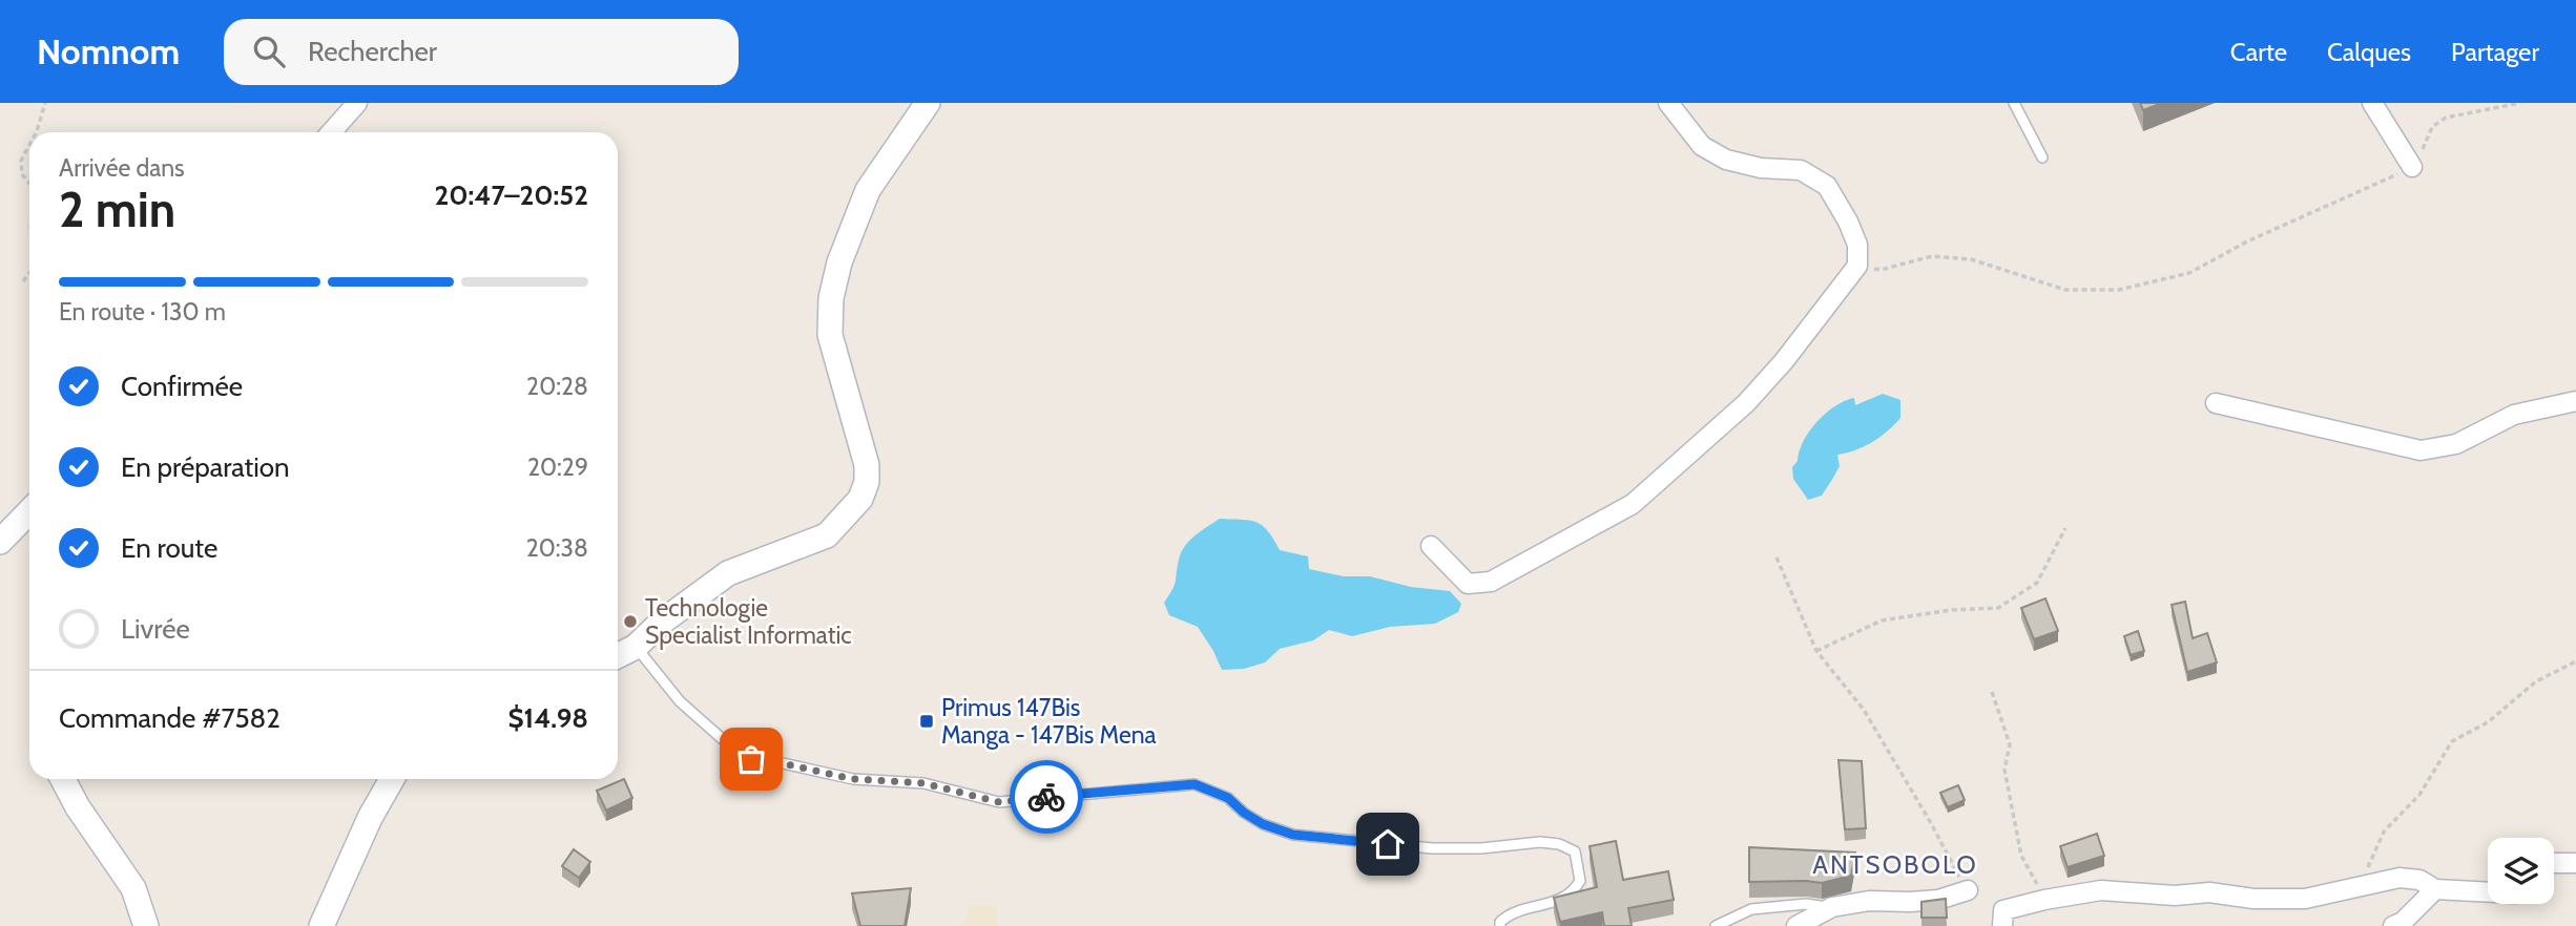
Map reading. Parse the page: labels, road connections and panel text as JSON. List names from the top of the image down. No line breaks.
{"districts":["ANTSOBOLO"],"places":{"other":["Technologie Specialist Informatic"],"transit":["Primus 147Bis Manga - 147Bis Mena"]},"page":{"header":"Nomnom","search":"Rechercher","nav":["Carte","Calques","Partager"],"heading":["2 min","Arrivée dans","20:47–20:52"],"panel":["Commande #7582","$14.98"],"bar":"En route · 130 m","list":[["Confirmée","20:28"],["En préparation","20:29"],["En route","20:38"],"Livrée"]}}
